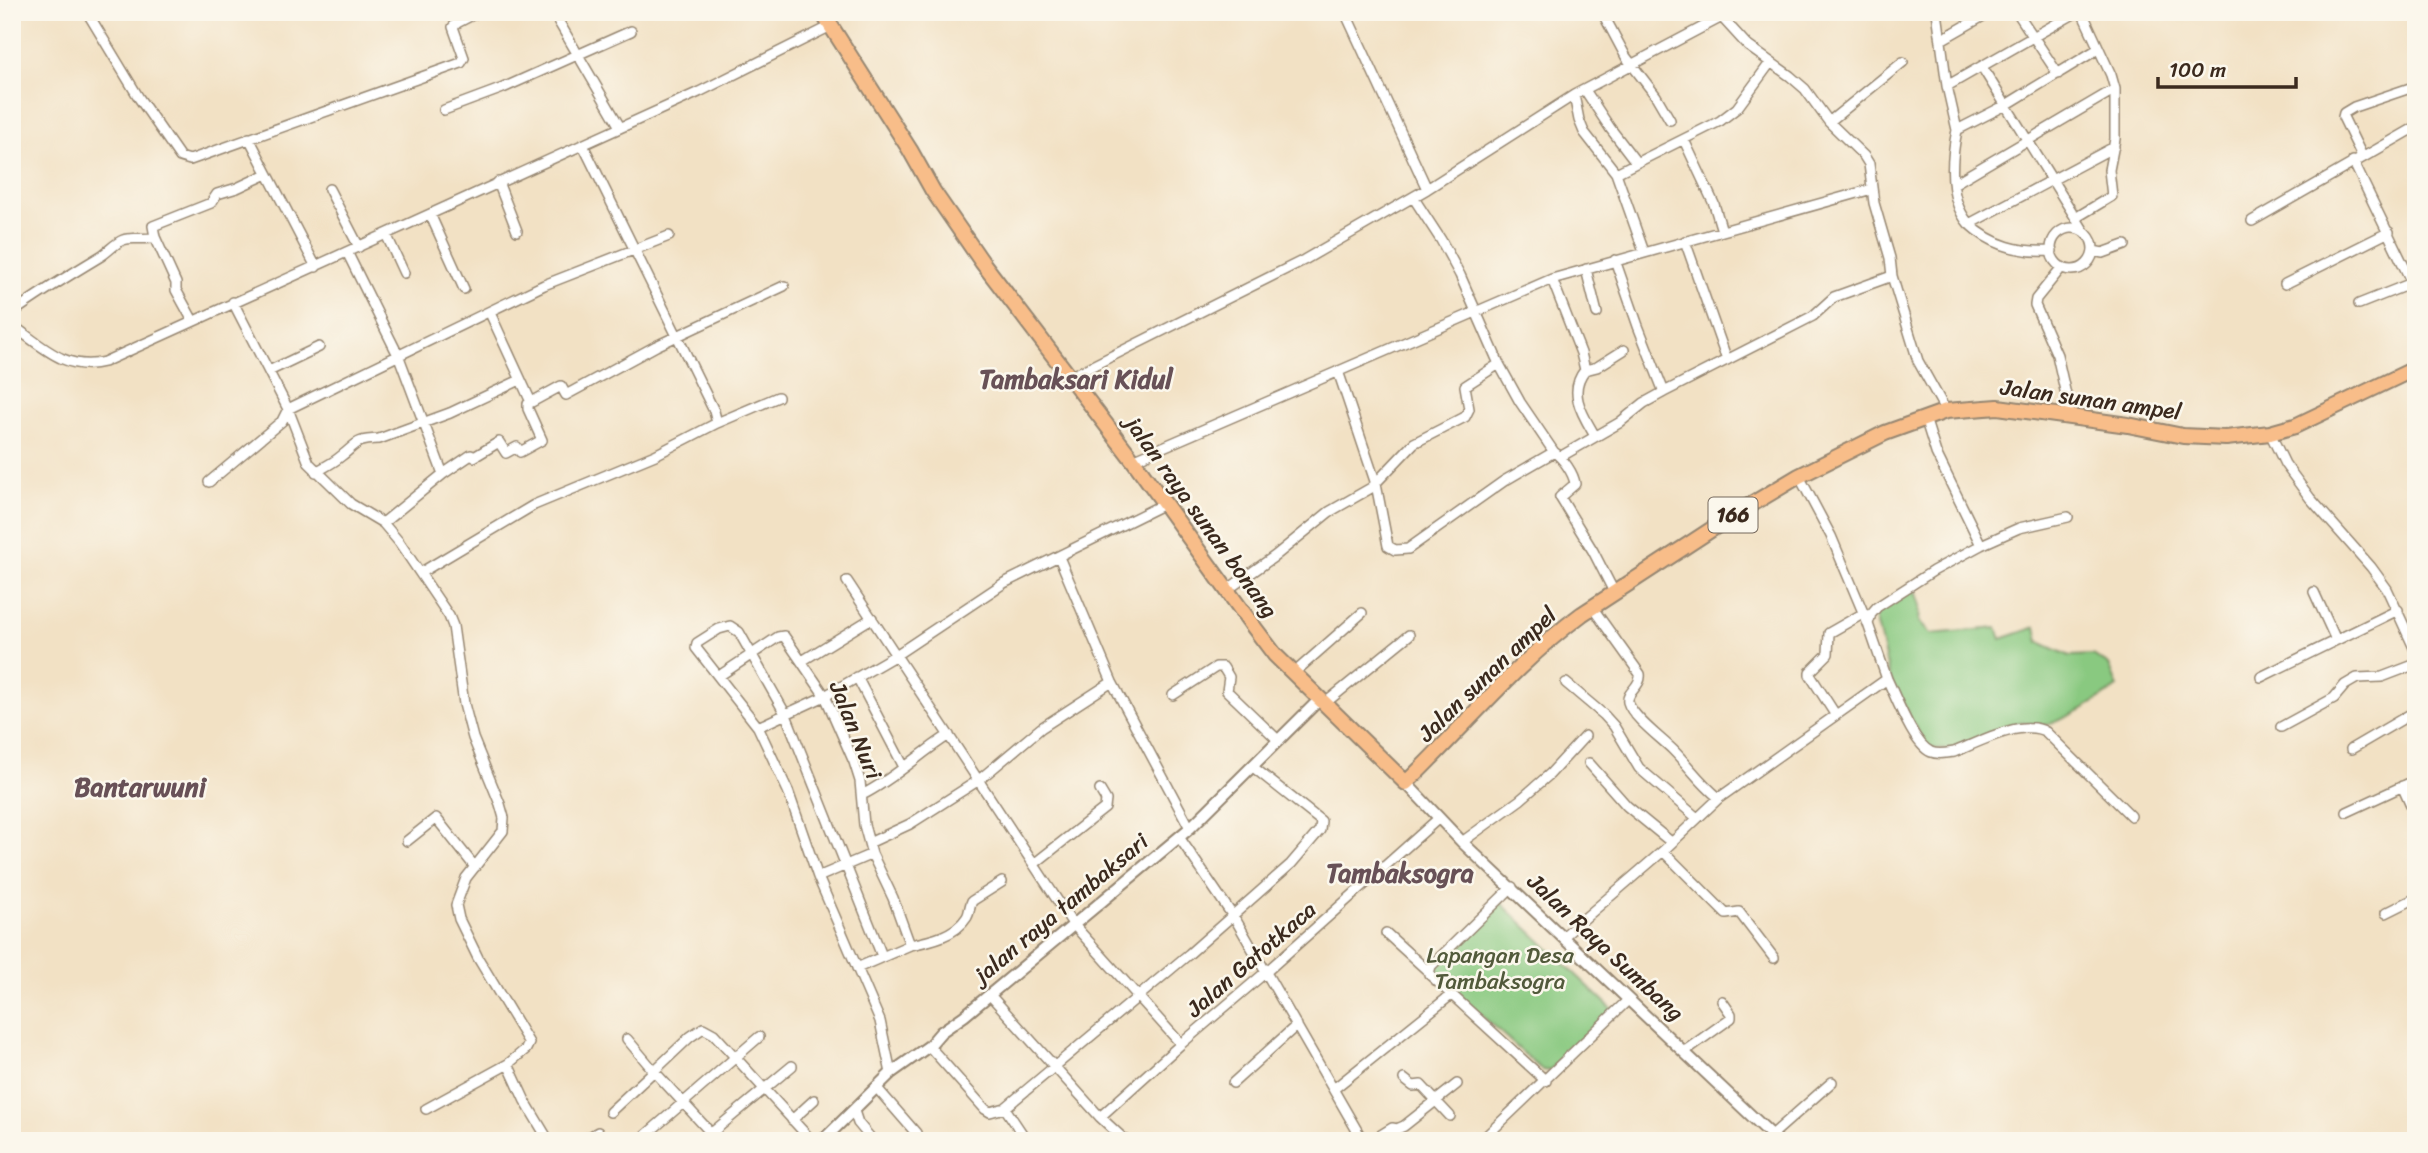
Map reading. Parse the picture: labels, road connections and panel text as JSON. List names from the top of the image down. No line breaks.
{"streets":{"main road":["Jalan sunan ampel","166","jalan raya sunan bonang"],"street":["Jalan Nuri","jalan raya tambaksari","Jalan Raya Sumbang","Jalan Gatotkaca"]},"crossings":[["Jalan sunan ampel","jalan raya sunan bonang"],["Jalan sunan ampel","Jalan Raya Sumbang"],["jalan raya sunan bonang","jalan raya tambaksari"],["jalan raya sunan bonang","Jalan Raya Sumbang"],["Jalan Raya Sumbang","Jalan Gatotkaca"]],"districts":["Tambaksari Kidul","Bantarwuni","Tambaksogra"],"parks":["Lapangan Desa Tambaksogra"],"scale_bar":"100 m"}
